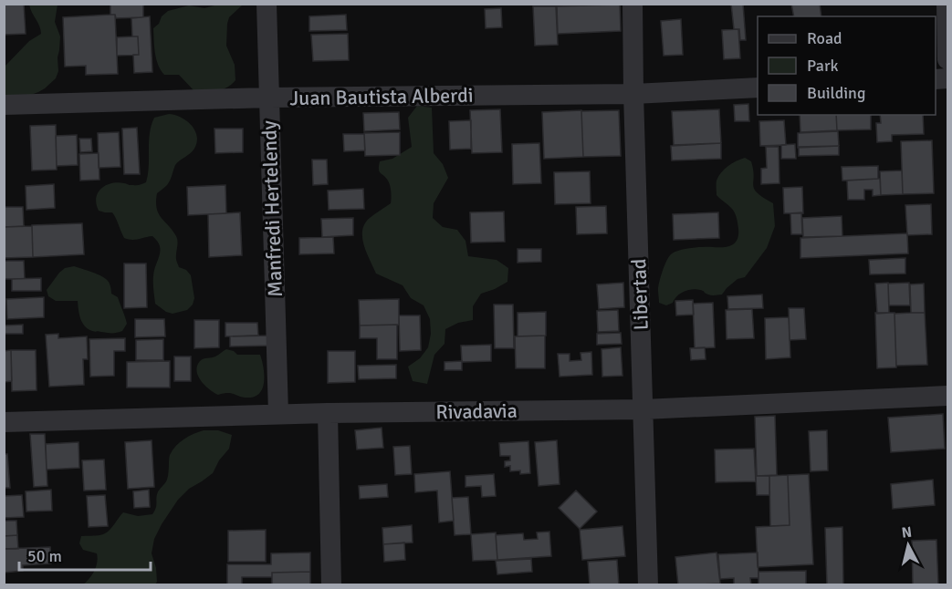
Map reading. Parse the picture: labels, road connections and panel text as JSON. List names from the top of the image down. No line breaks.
{"streets":{"street":["Juan Bautista Alberdi","Manfredi Hertelendy","Libertad","Rivadavia"]},"crossings":[["Juan Bautista Alberdi","Manfredi Hertelendy"],["Juan Bautista Alberdi","Libertad"],["Manfredi Hertelendy","Rivadavia"],["Libertad","Rivadavia"]],"legend":["Road","Park","Building"],"scale_bar":"50 m","north":"top"}
